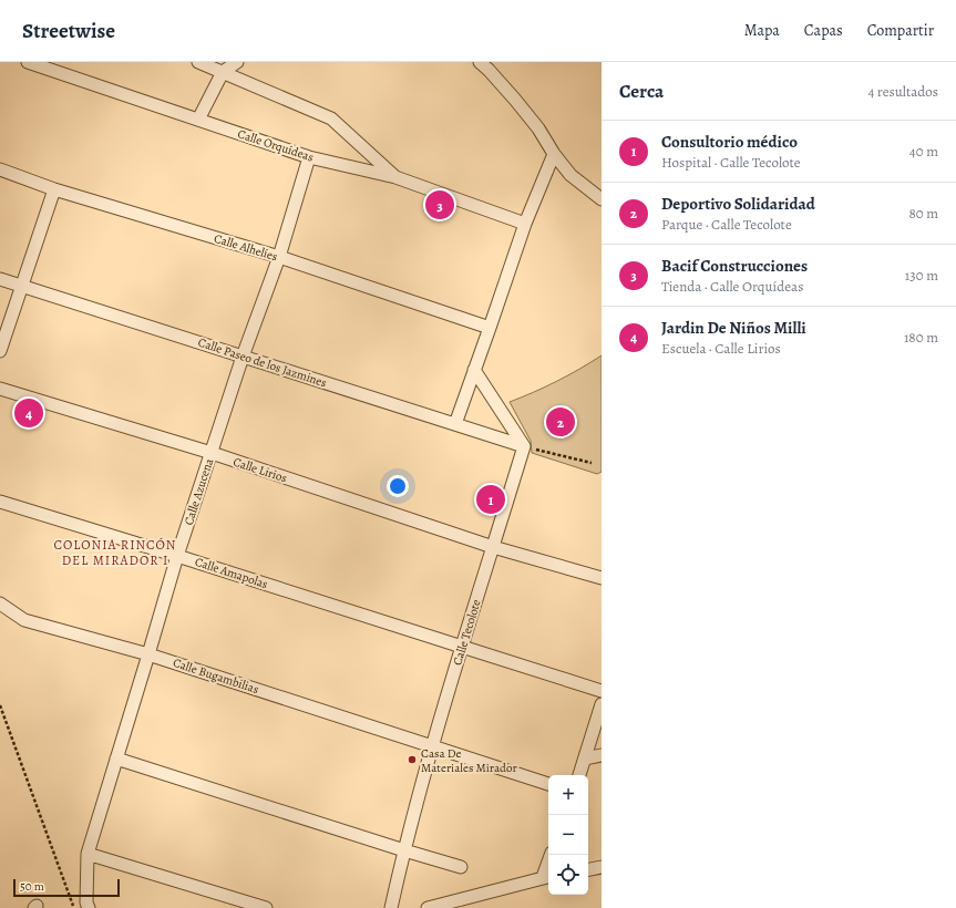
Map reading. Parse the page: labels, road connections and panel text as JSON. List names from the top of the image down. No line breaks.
{"streets":{"street":["Calle Orquídeas","Calle Alhelíes","Calle Paseo de los Jazmines","Calle Lirios","Calle Azucena","Calle Amapolas","Calle Tecolote","Calle Bugambilias"]},"crossings":[["Calle Orquídeas","Calle Azucena"],["Calle Alhelíes","Calle Azucena"],["Calle Paseo de los Jazmines","Calle Azucena"],["Calle Paseo de los Jazmines","Calle Tecolote"],["Calle Lirios","Calle Azucena"],["Calle Lirios","Calle Tecolote"],["Calle Azucena","Calle Amapolas"],["Calle Azucena","Calle Bugambilias"],["Calle Amapolas","Calle Tecolote"],["Calle Tecolote","Calle Bugambilias"]],"districts":["COLONIA RINCÓN DEL MIRADOR I"],"places":["Casa De Materiales Mirador"],"scale_bar":"50 m","page":{"header":"Streetwise","nav":["Mapa","Capas","Compartir"],"heading":["Cerca","4 resultados"],"list":[{"mark":"1","name":"Consultorio médico","note":"Hospital · Calle Tecolote","value":"40 m"},{"mark":"2","name":"Deportivo Solidaridad","note":"Parque · Calle Tecolote","value":"80 m"},{"mark":"3","name":"Bacif Construcciones","note":"Tienda · Calle Orquídeas","value":"130 m"},{"mark":"4","name":"Jardin De Niños Milli","note":"Escuela · Calle Lirios","value":"180 m"}],"pins":["3","4","2","1"],"map_buttons":["+","−"],"scale":"50 m"}}
